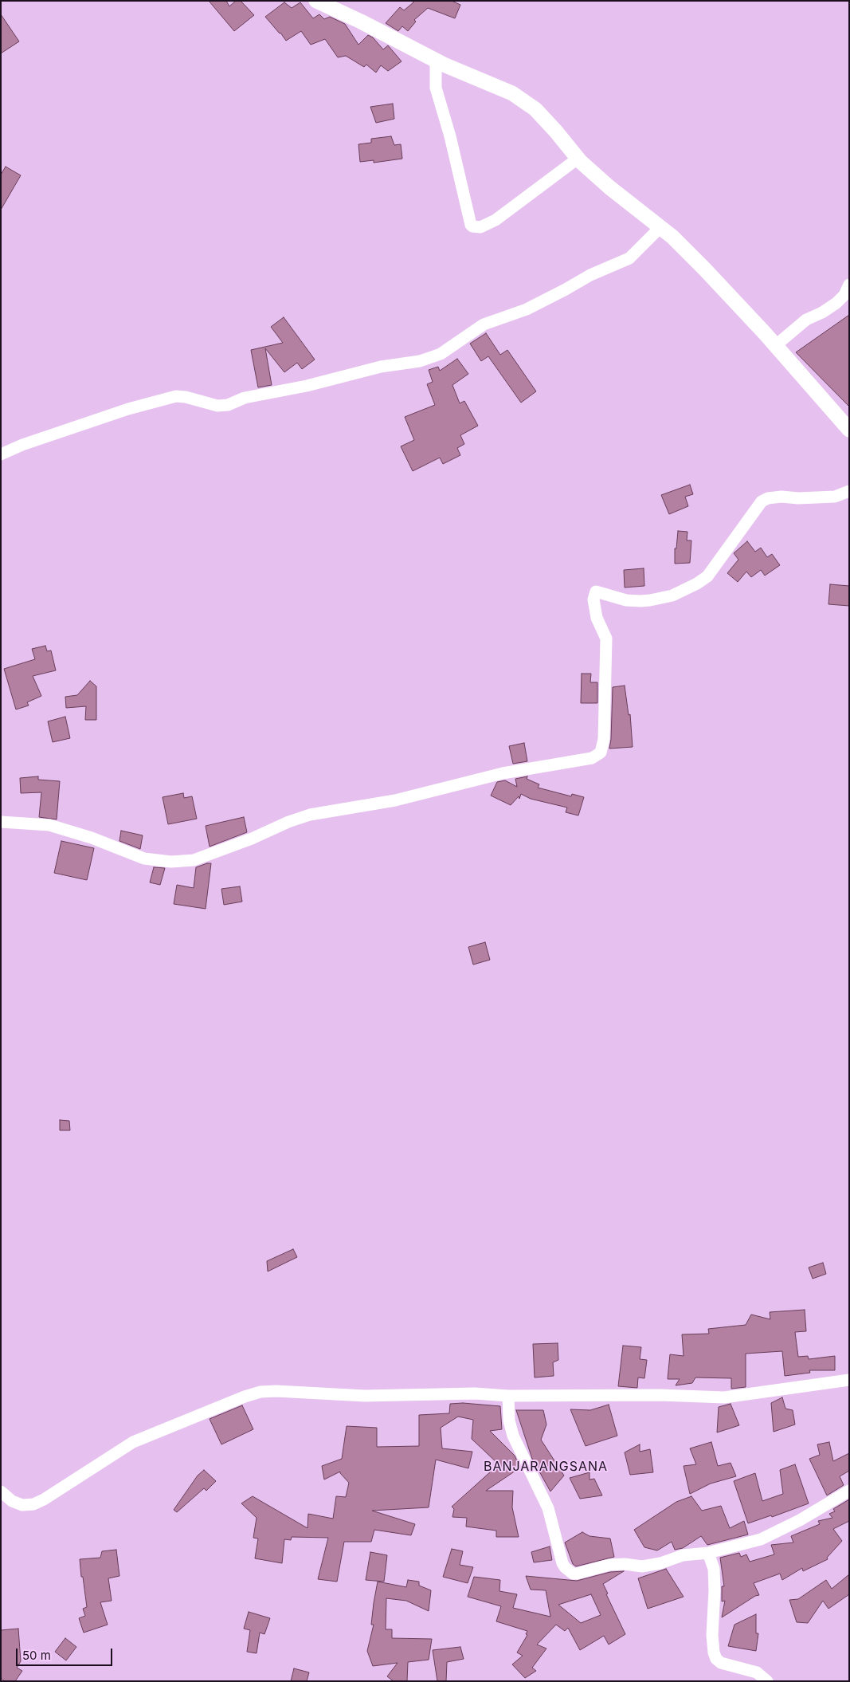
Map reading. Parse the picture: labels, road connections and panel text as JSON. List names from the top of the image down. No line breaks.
{"districts":["BANJARANGSANA"],"scale_bar":"50 m"}
